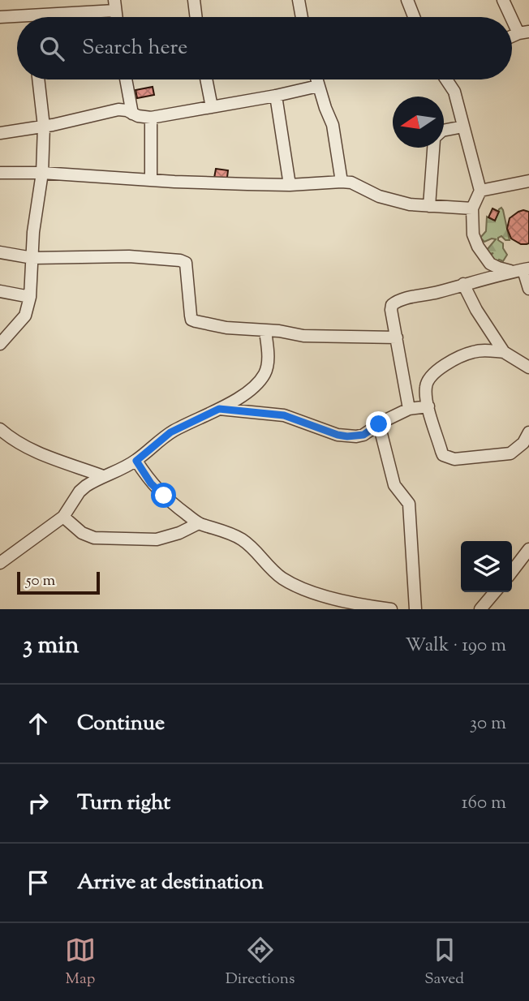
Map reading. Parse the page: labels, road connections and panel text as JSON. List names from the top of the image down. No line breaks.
{"scale_bar":"50 m","north":"left","page":{"search":"Search here","scale":"50 m","heading":["3 min","Walk · 190 m"],"list":[["Continue","30 m"],["Turn right","160 m"],"Arrive at destination"],"nav":["Map","Directions","Saved"]}}
